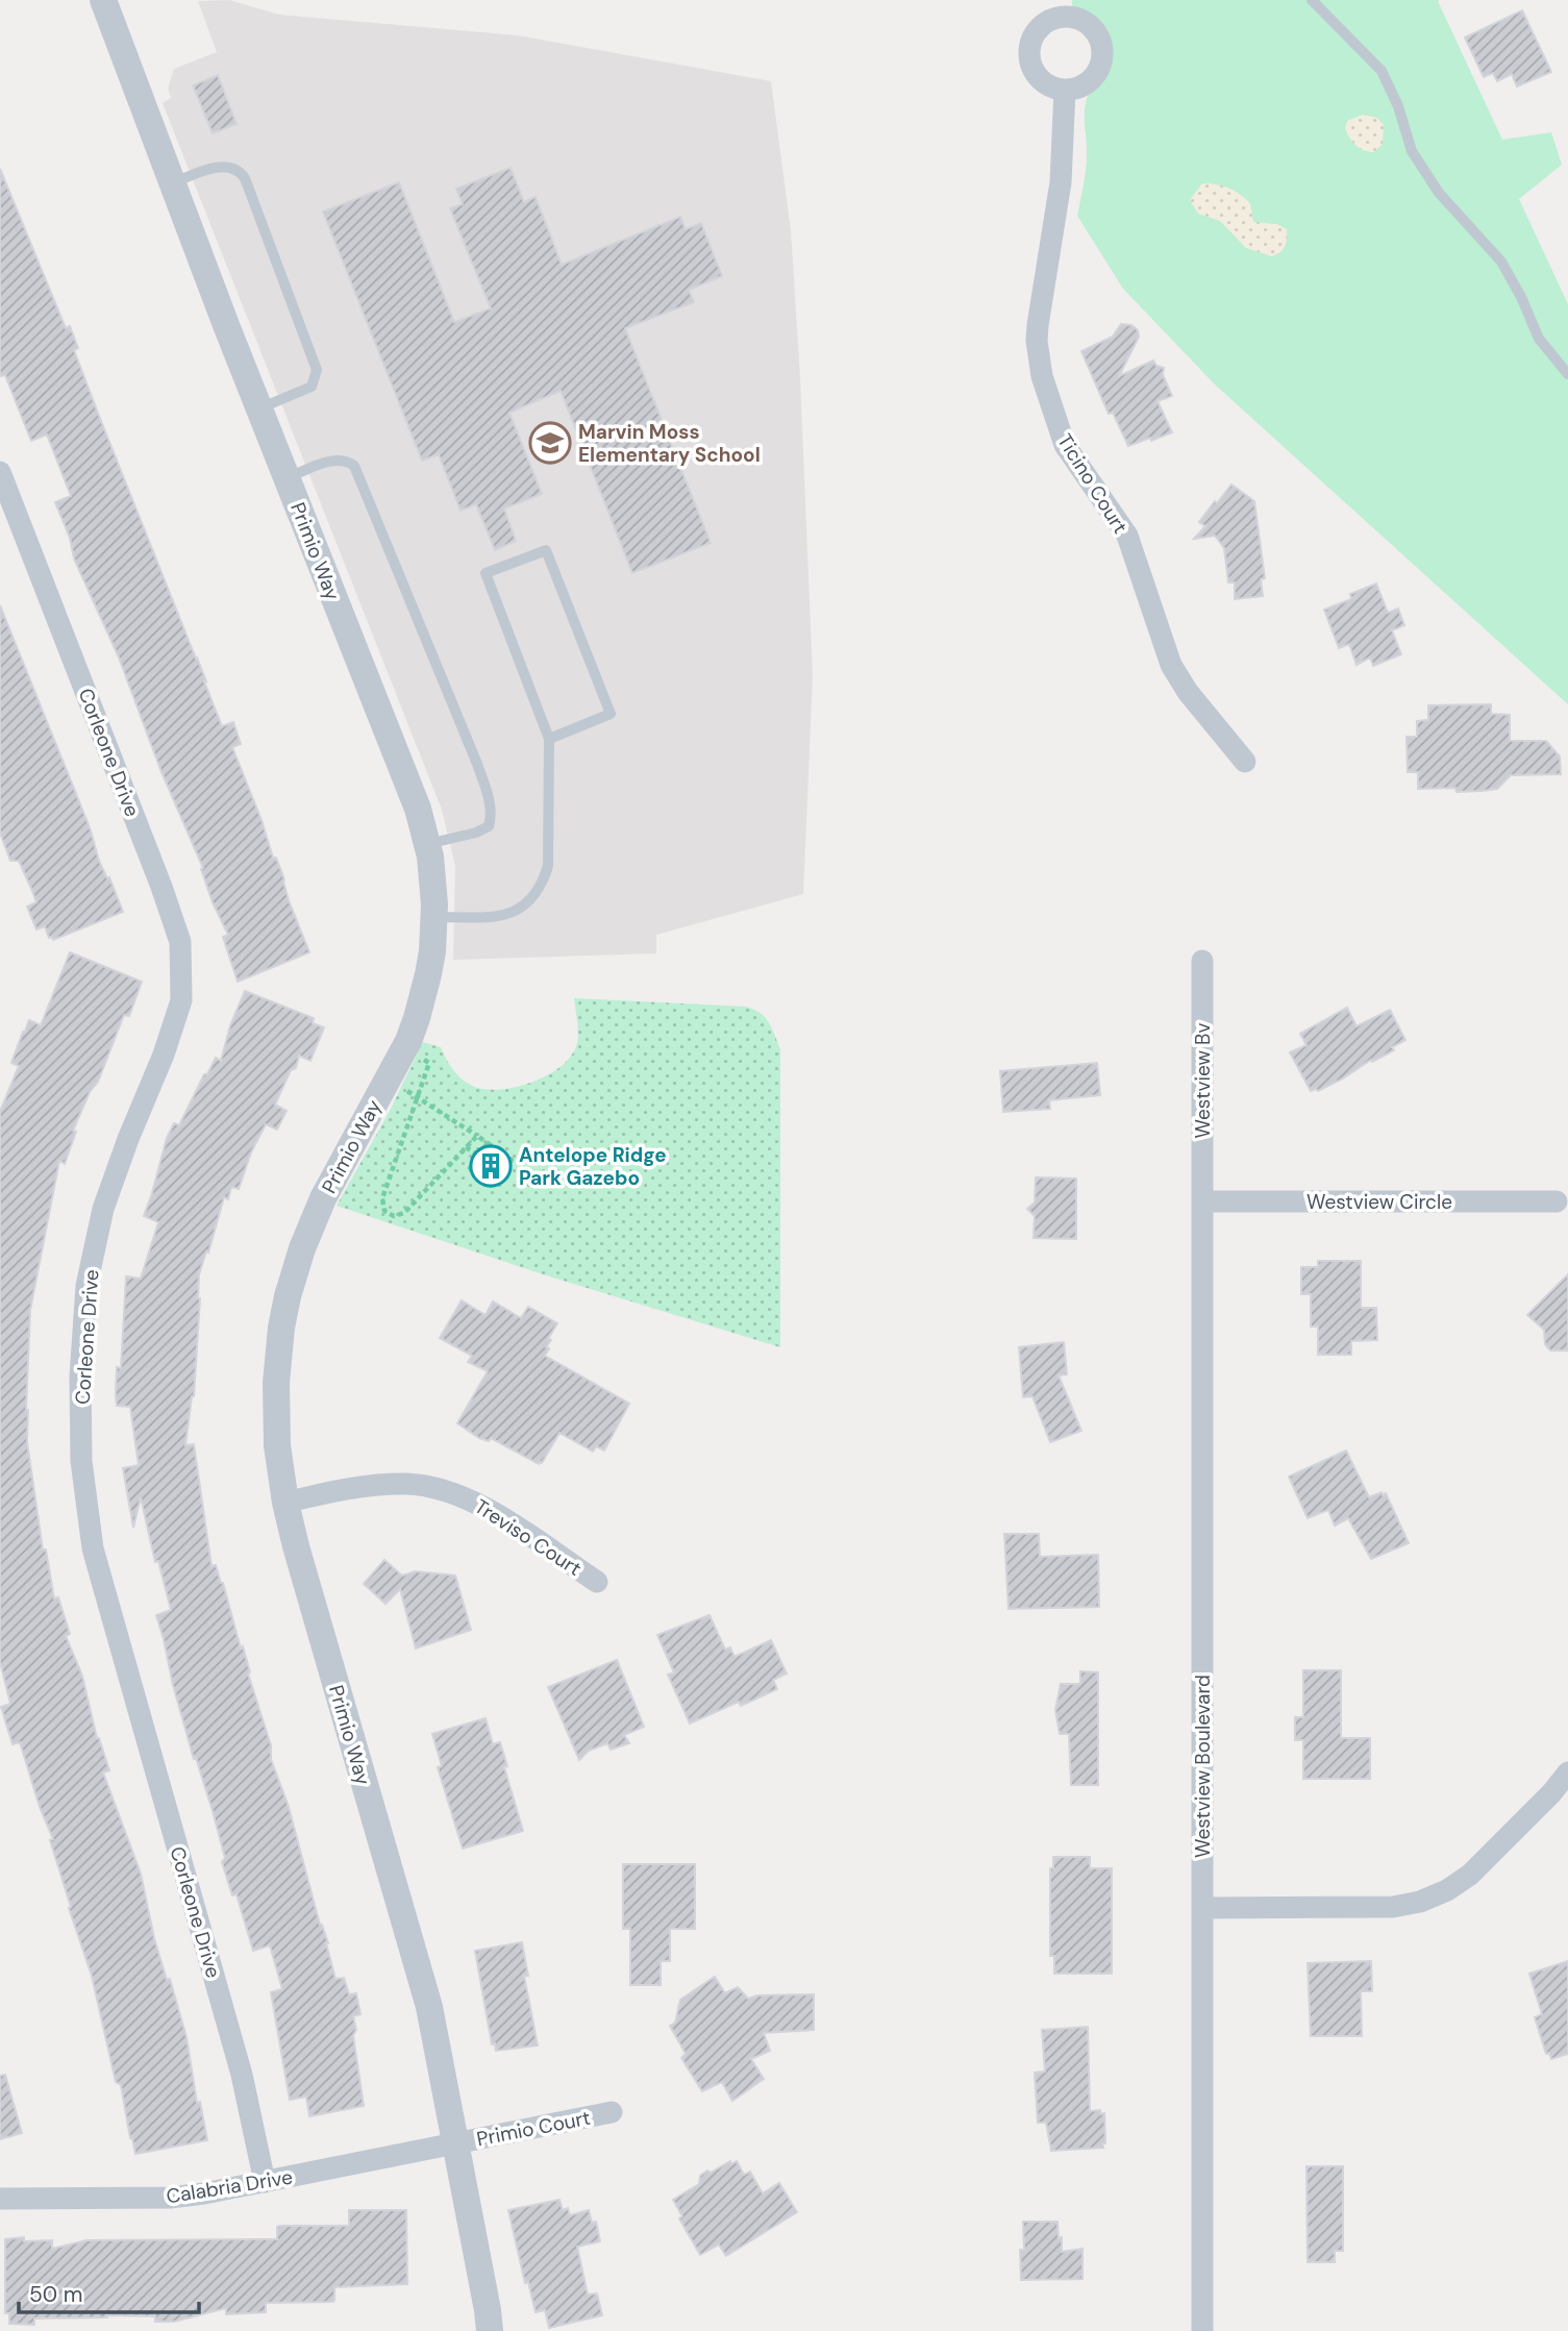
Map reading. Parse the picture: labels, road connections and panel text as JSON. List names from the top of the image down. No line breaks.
{"streets":{"street":["Ticino Court","Primio Way","Corleone Drive","Westview Bv","Westview Circle","Treviso Court","Westview Boulevard","Primio Court","Calabria Drive"]},"crossings":[["Primio Way","Treviso Court"],["Primio Way","Primio Court"],["Primio Way","Calabria Drive"],["Corleone Drive","Calabria Drive"],["Westview Bv","Westview Circle"],["Westview Bv","Westview Boulevard"],["Westview Circle","Westview Boulevard"],["Primio Court","Calabria Drive"]],"places":{"school or university":["Marvin Moss Elementary School"],"building":["Antelope Ridge Park Gazebo"]},"scale_bar":"50 m"}
